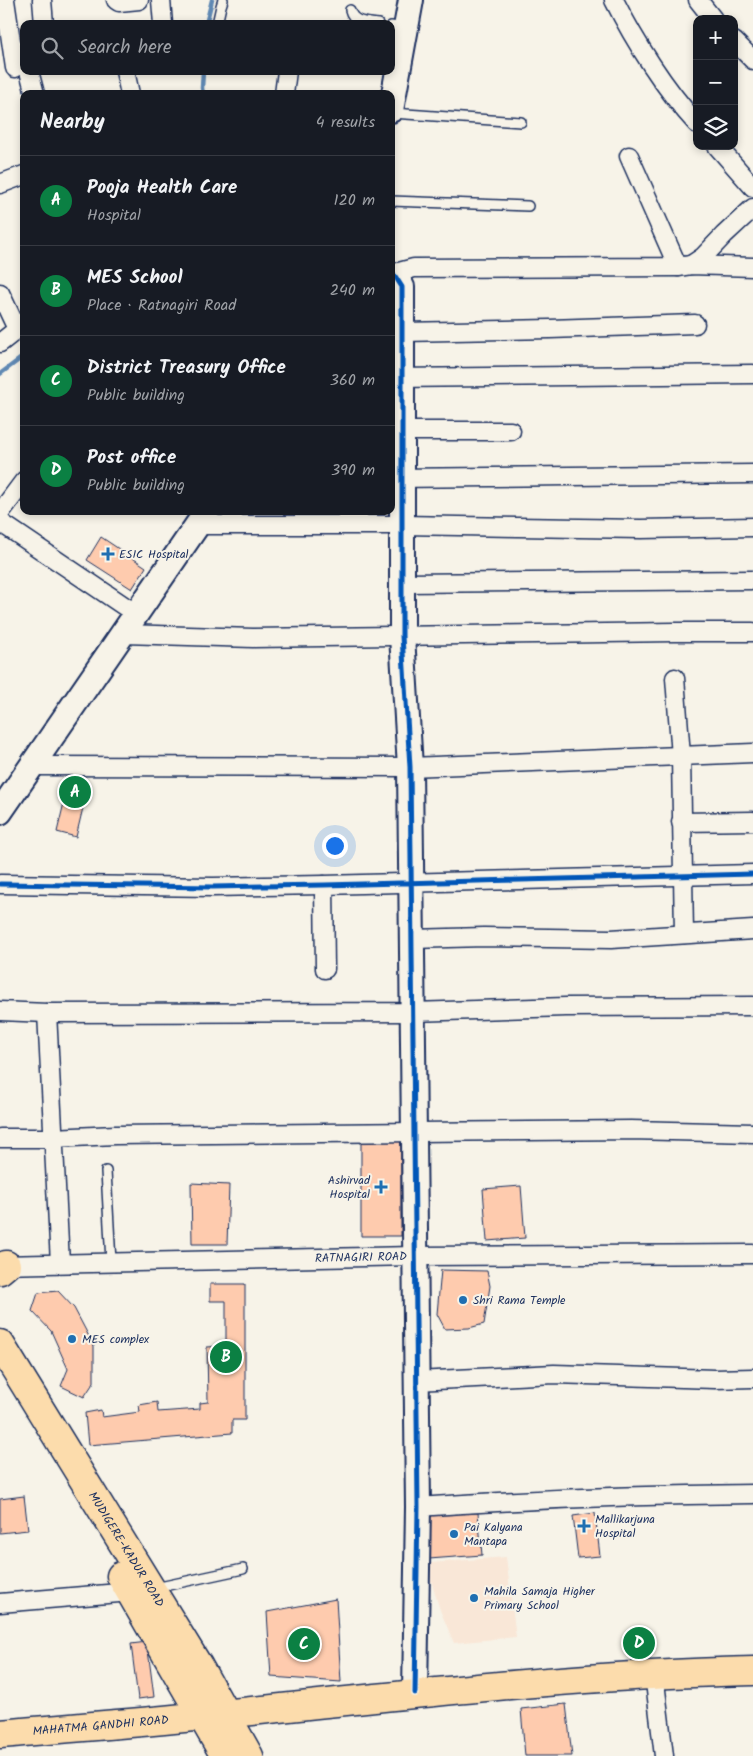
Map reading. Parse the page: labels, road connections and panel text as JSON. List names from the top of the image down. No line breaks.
{"streets":{"main road":["MUDIGERE-KADUR ROAD","MAHATMA GANDHI ROAD"],"street":["RATNAGIRI ROAD"]},"crossings":[["MUDIGERE-KADUR ROAD","MAHATMA GANDHI ROAD"]],"places":{"health":["ESIC Hospital","Ashirvad Hospital","Mallikarjuna Hospital"],"other":["Shri Rama Temple","MES complex","Pai Kalyana Mantapa","Mahila Samaja Higher Primary School"]},"page":{"map_buttons":["+","−"],"search":"Search here","heading":["Nearby","4 results"],"list":[{"mark":"A","name":"Pooja Health Care","note":"Hospital","value":"120 m"},{"mark":"B","name":"MES School","note":"Place · Ratnagiri Road","value":"240 m"},{"mark":"C","name":"District Treasury Office","note":"Public building","value":"360 m"},{"mark":"D","name":"Post office","note":"Public building","value":"390 m"}],"pins":["A","B","D","C"]}}
